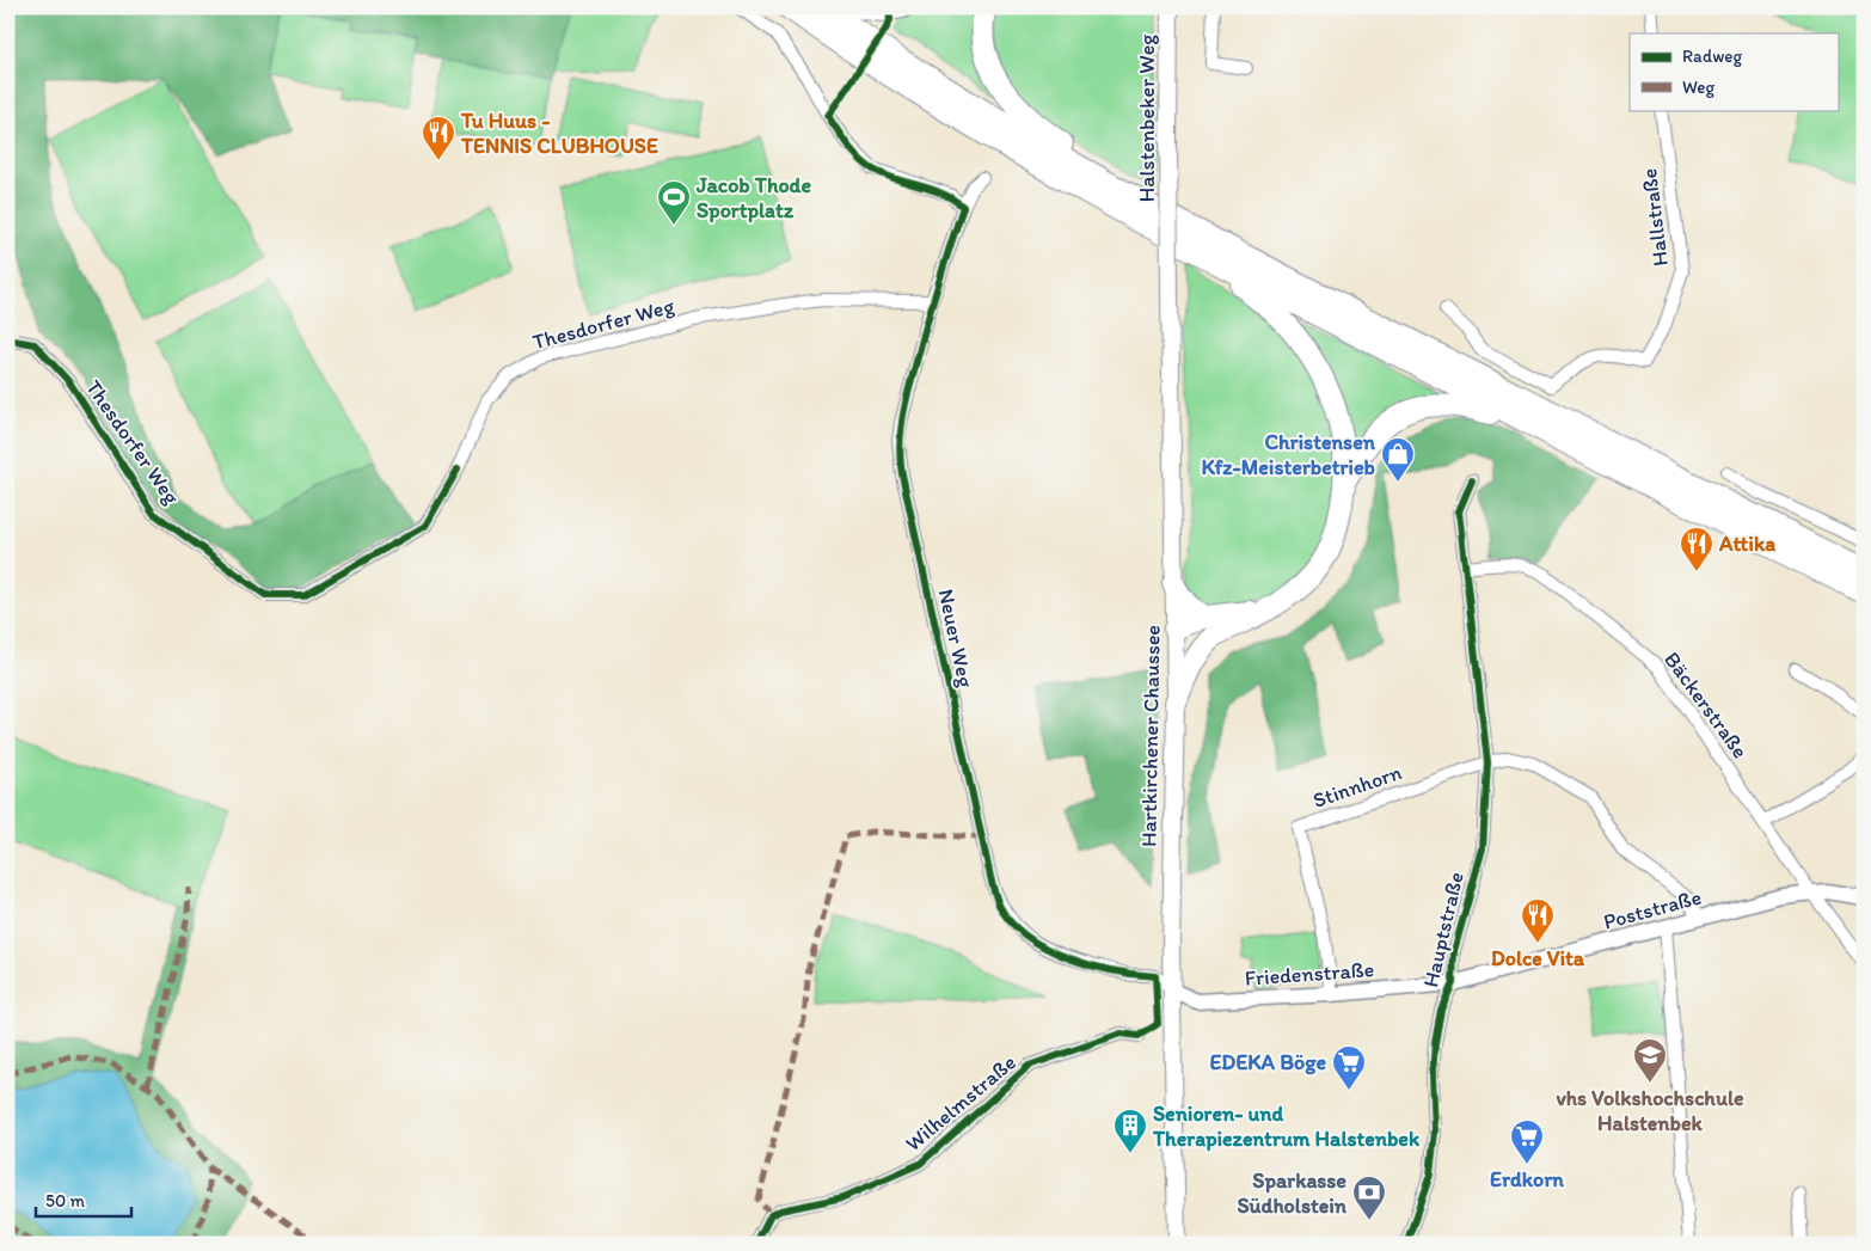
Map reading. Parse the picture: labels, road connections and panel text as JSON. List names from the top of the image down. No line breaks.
{"streets":{"main road":["Halstenbeker Weg","Hartkirchener Chaussee"],"street":["Hallstraße","Thesdorfer Weg","Neuer Weg","Bäckerstraße","Stinnhorn","Poststraße","Hauptstraße","Friedenstraße","Wilhelmstraße"]},"crossings":[["Halstenbeker Weg","Hartkirchener Chaussee"],["Thesdorfer Weg","Neuer Weg"],["Neuer Weg","Hartkirchener Chaussee"],["Neuer Weg","Friedenstraße"],["Bäckerstraße","Poststraße"],["Bäckerstraße","Hauptstraße"],["Hartkirchener Chaussee","Friedenstraße"],["Stinnhorn","Hauptstraße"],["Stinnhorn","Friedenstraße"],["Poststraße","Hauptstraße"],["Poststraße","Friedenstraße"],["Hauptstraße","Friedenstraße"]],"places":{"restaurant":["Tu Huus - TENNIS CLUBHOUSE","Attika","Dolce Vita"],"sports":["Jacob Thode Sportplatz"],"shop":["Christensen Kfz-Meisterbetrieb"],"school or university":["vhs Volkshochschule Halstenbek"],"supermarket":["EDEKA Böge","Erdkorn"],"building":["Senioren- und Therapiezentrum Halstenbek"],"bank":["Sparkasse Südholstein"]},"legend":["Radweg","Weg"],"scale_bar":"50 m"}
